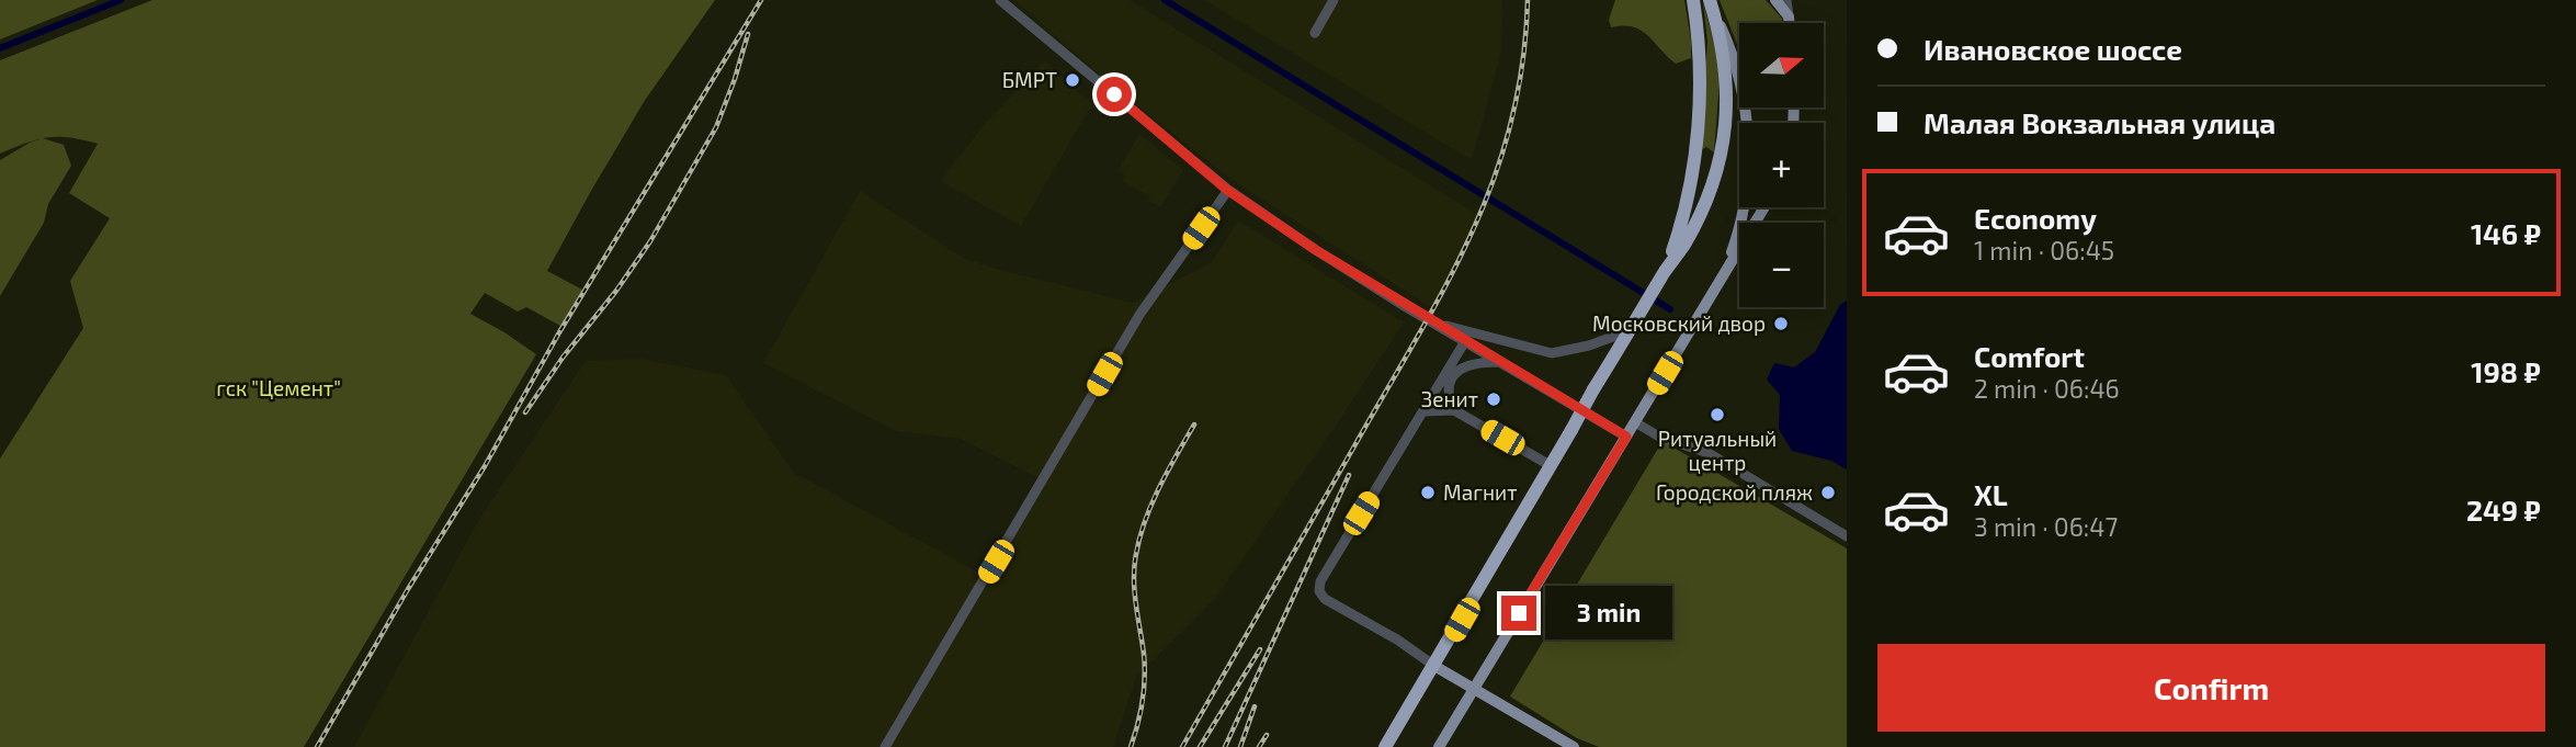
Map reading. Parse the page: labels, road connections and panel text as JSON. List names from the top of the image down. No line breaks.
{"parks":["гск \"Цемент\""],"places":["БМРТ","Московский двор","Зенит","Ритуальный центр","Магнит","Городской пляж"],"north":"right","page":{"banner":["Ивановское шоссе","Малая Вокзальная улица"],"map_buttons":["+","−"],"list":[{"name":"Economy","note":"1 min · 06:45","value":"146 ₽"},{"name":"Comfort","note":"2 min · 06:46","value":"198 ₽"},{"name":"XL","note":"3 min · 06:47","value":"249 ₽"}],"bubble":"3 min","buttons":"Confirm"}}
